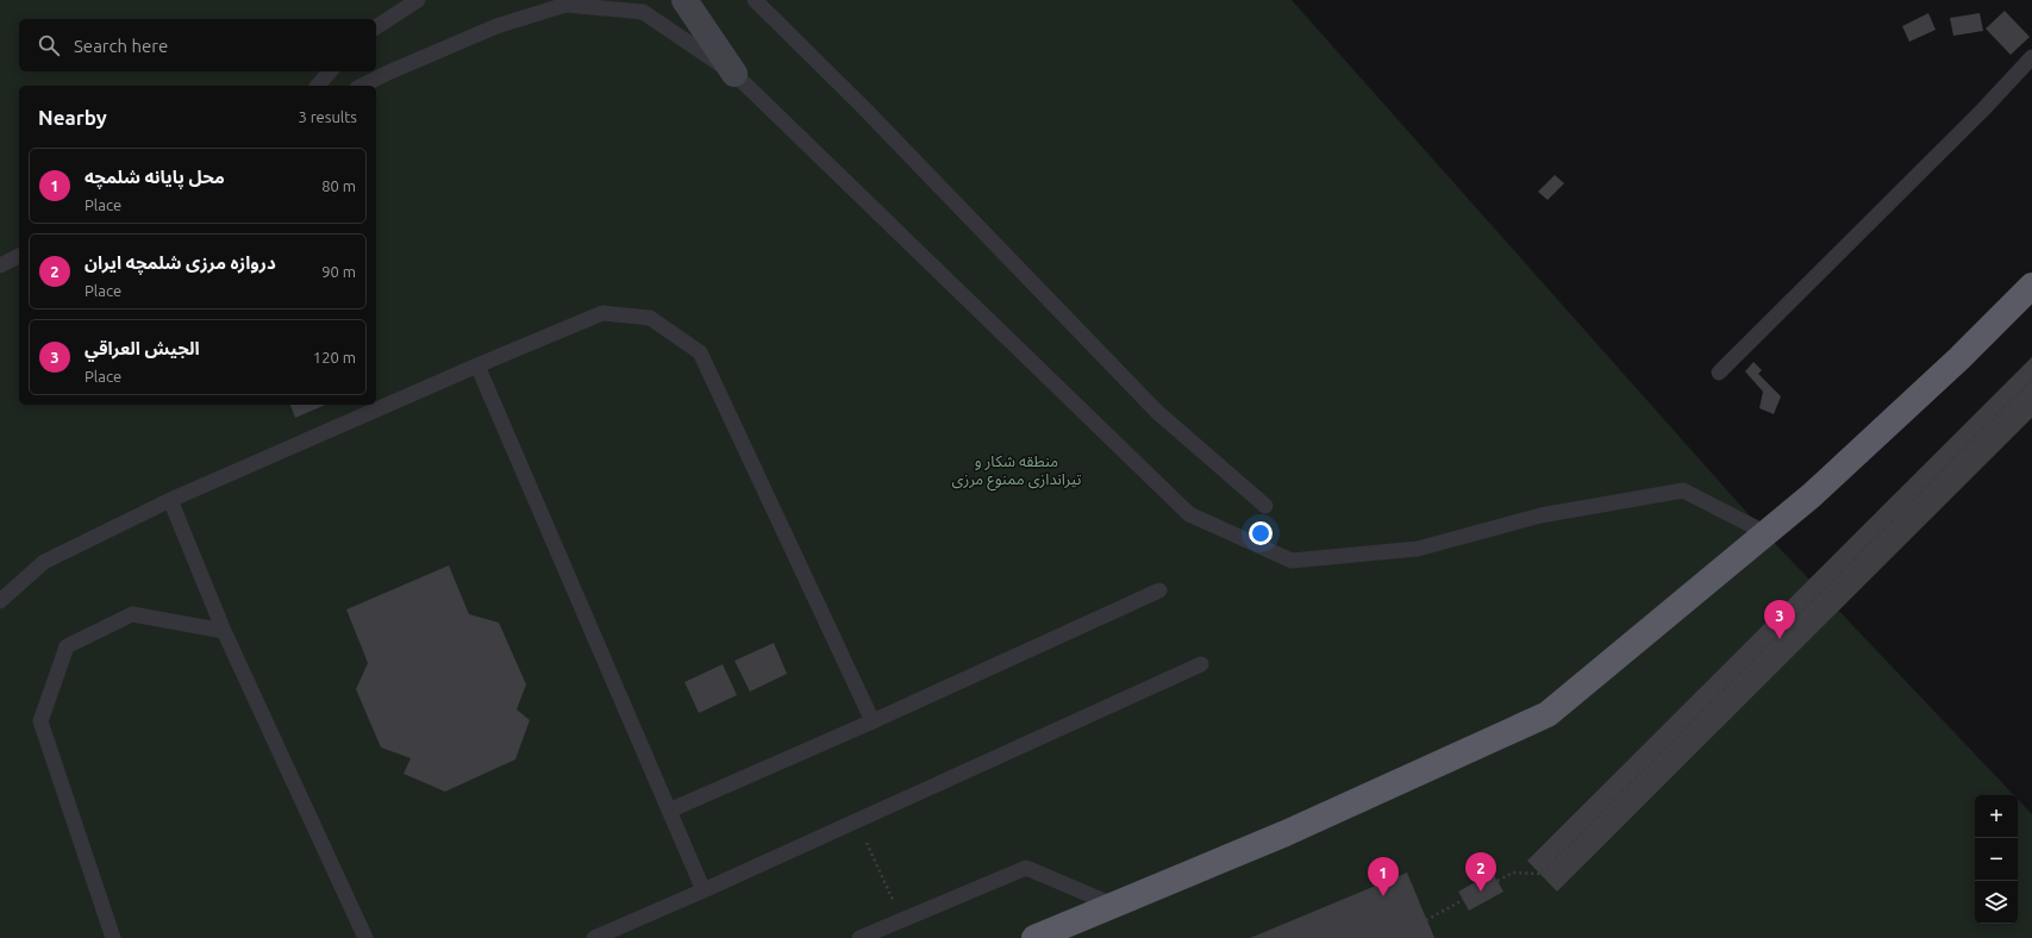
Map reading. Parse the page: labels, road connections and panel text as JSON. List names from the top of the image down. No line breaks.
{"parks":["منطقه شکار و تیراندازی ممنوع مرزی"],"page":{"search":"Search here","heading":["Nearby","3 results"],"list":[{"mark":"1","name":"محل پایانه شلمچه","note":"Place","value":"80 m"},{"mark":"2","name":"دروازه مرزی شلمچه ایران","note":"Place","value":"90 m"},{"mark":"3","name":"الجيش العراقي","note":"Place","value":"120 m"}],"pins":["3","2","1"],"map_buttons":["+","−"]}}
